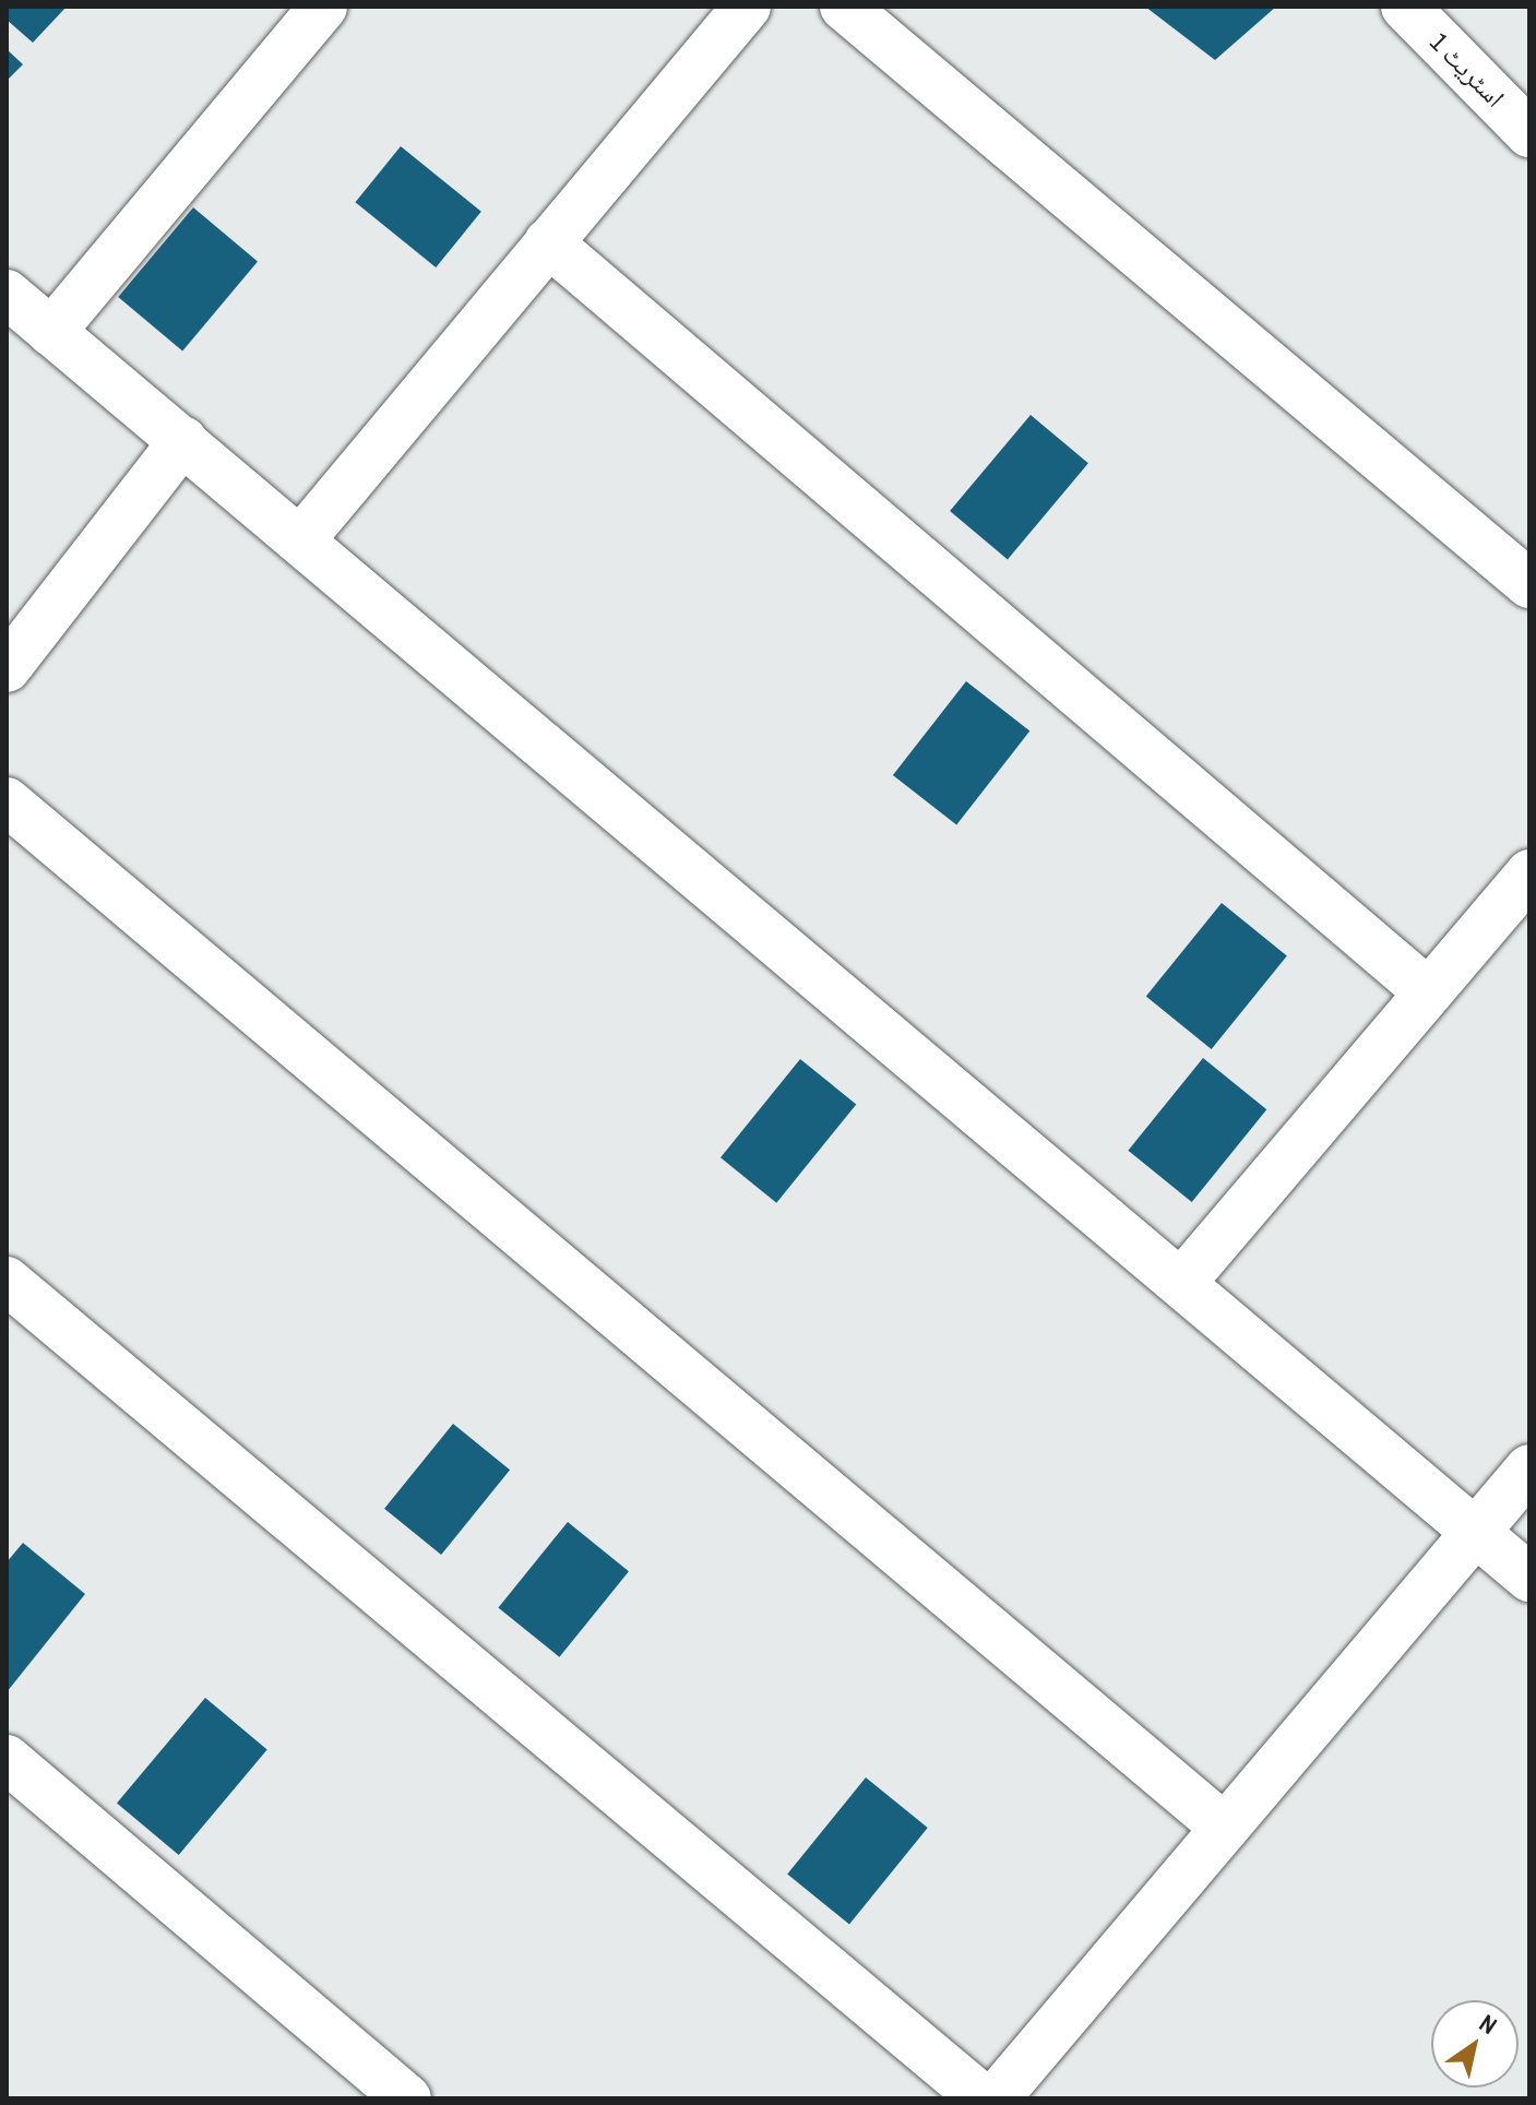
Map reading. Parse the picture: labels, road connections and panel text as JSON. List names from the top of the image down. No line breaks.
{"streets":{"street":["اسٹریٹ 1"]},"north":"top right"}
